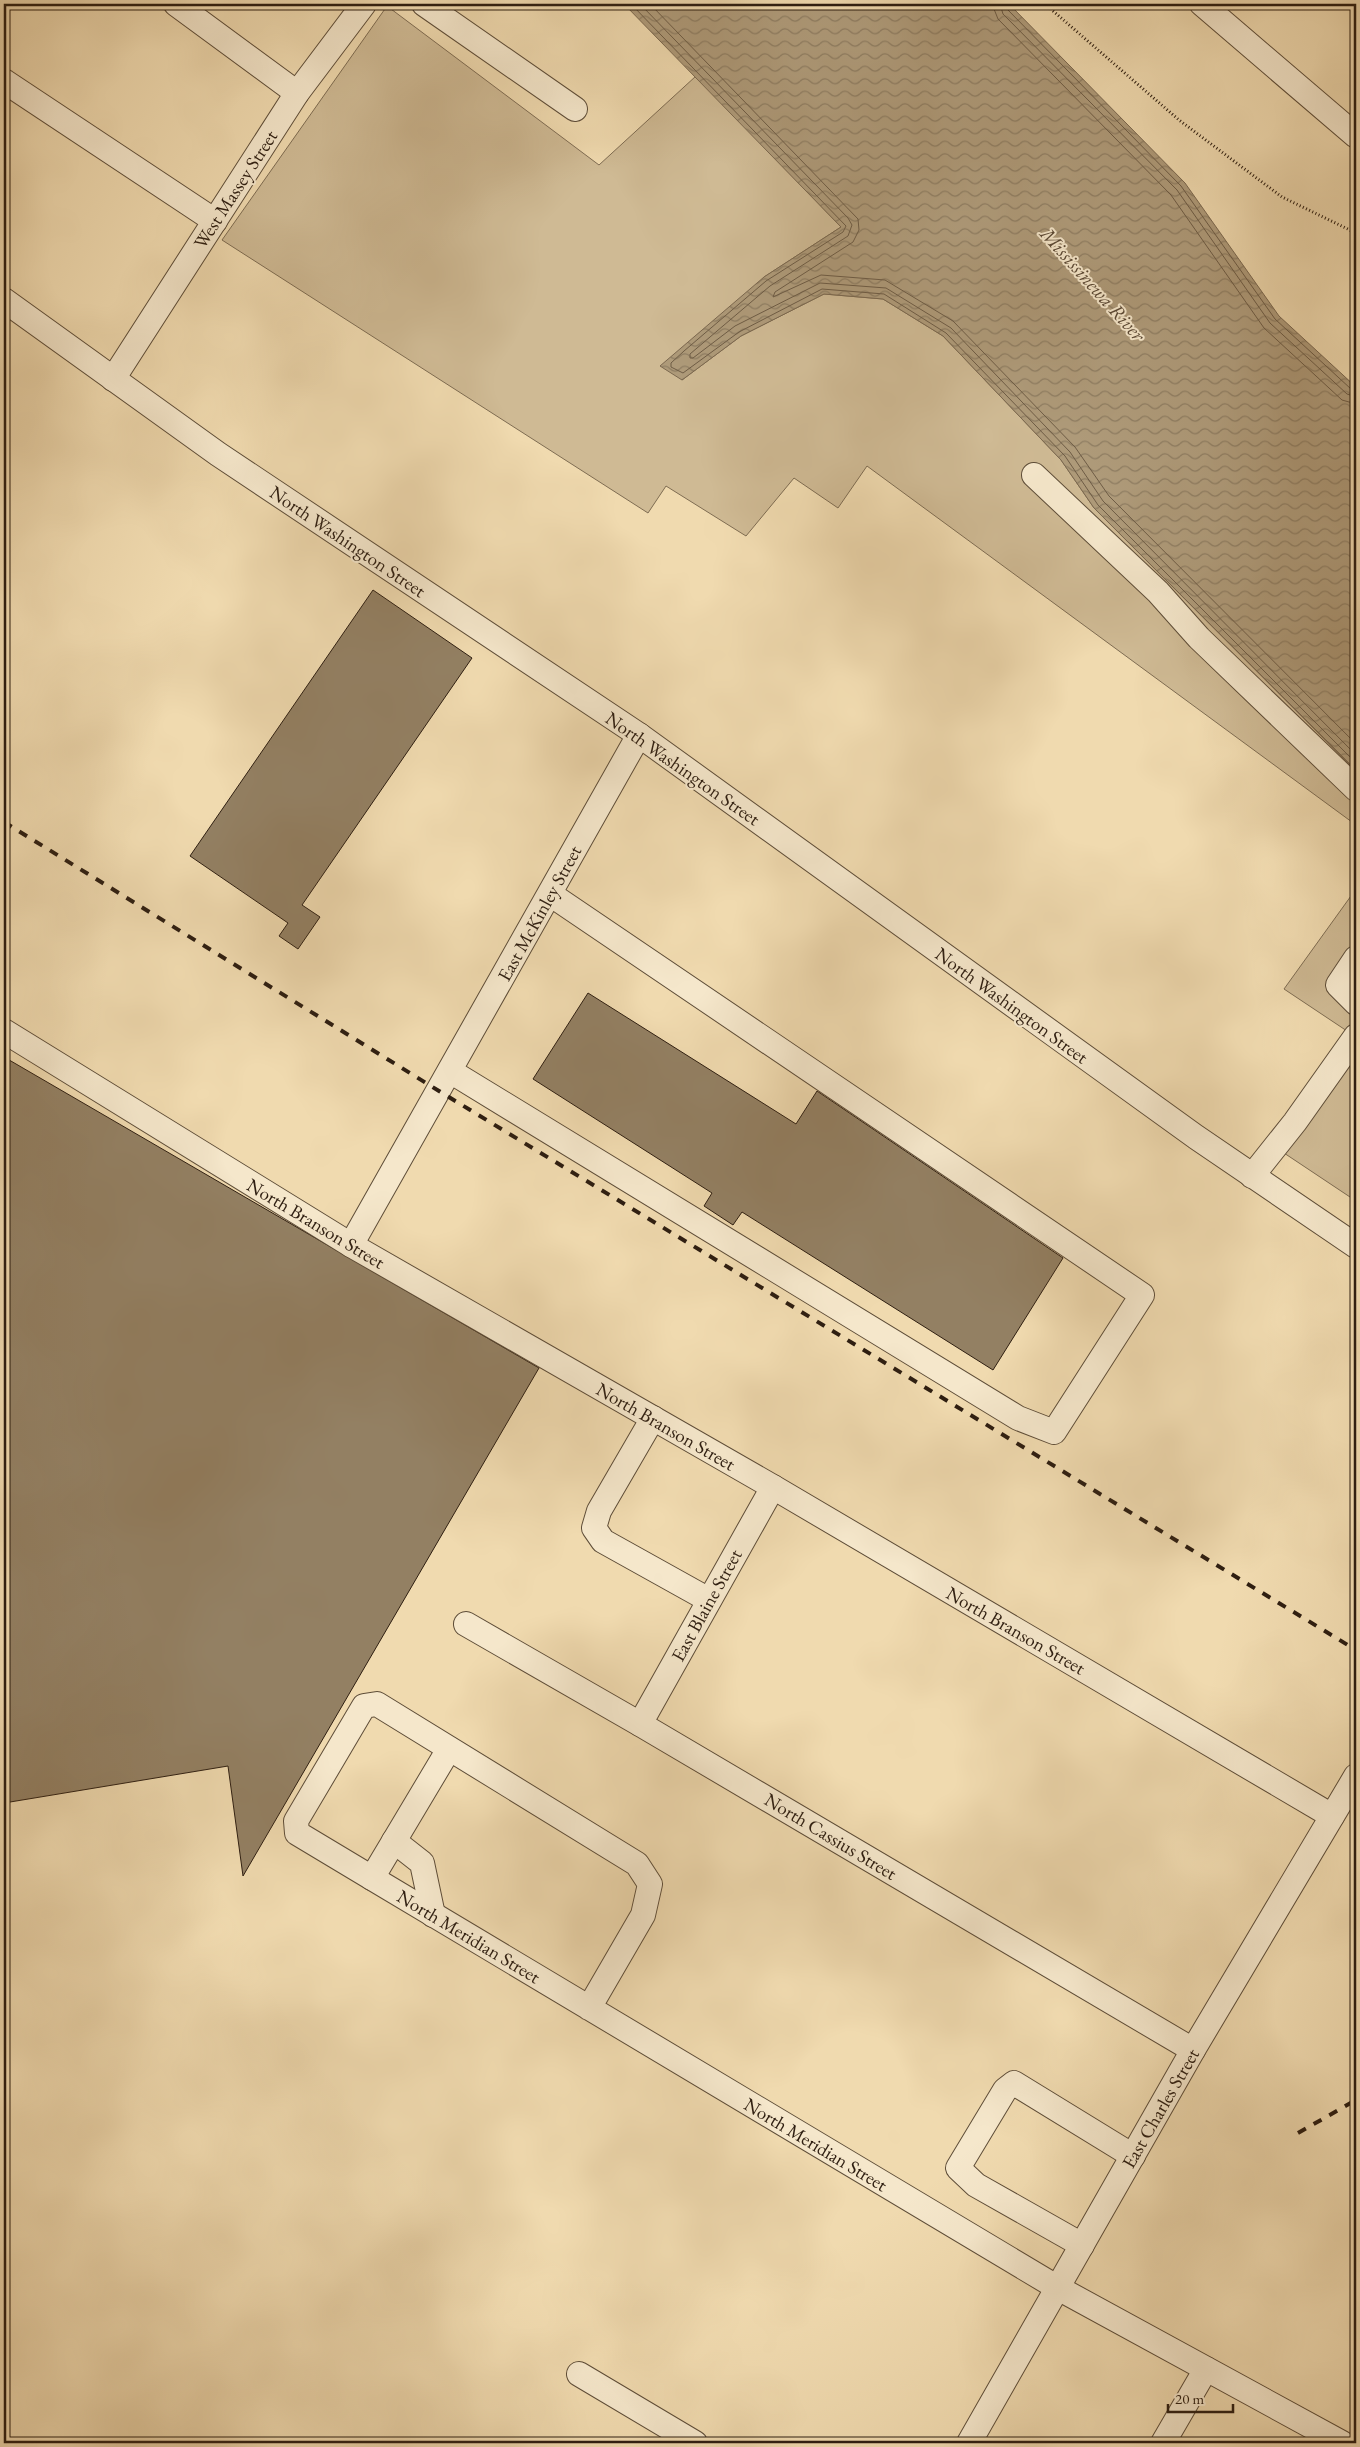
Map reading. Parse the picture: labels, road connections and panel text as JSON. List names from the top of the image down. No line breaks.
{"streets":{"street":["West Massey Street","North Washington Street","East McKinley Street","North Branson Street","East Blaine Street","North Cassius Street","North Meridian Street","East Charles Street"]},"crossings":[["West Massey Street","North Washington Street"],["North Washington Street","East McKinley Street"],["East McKinley Street","North Branson Street"],["North Branson Street","East Blaine Street"],["North Branson Street","East Charles Street"],["East Blaine Street","North Cassius Street"],["North Cassius Street","East Charles Street"],["North Meridian Street","East Charles Street"]],"water":["Mississinewa River"],"scale_bar":"20 m"}
